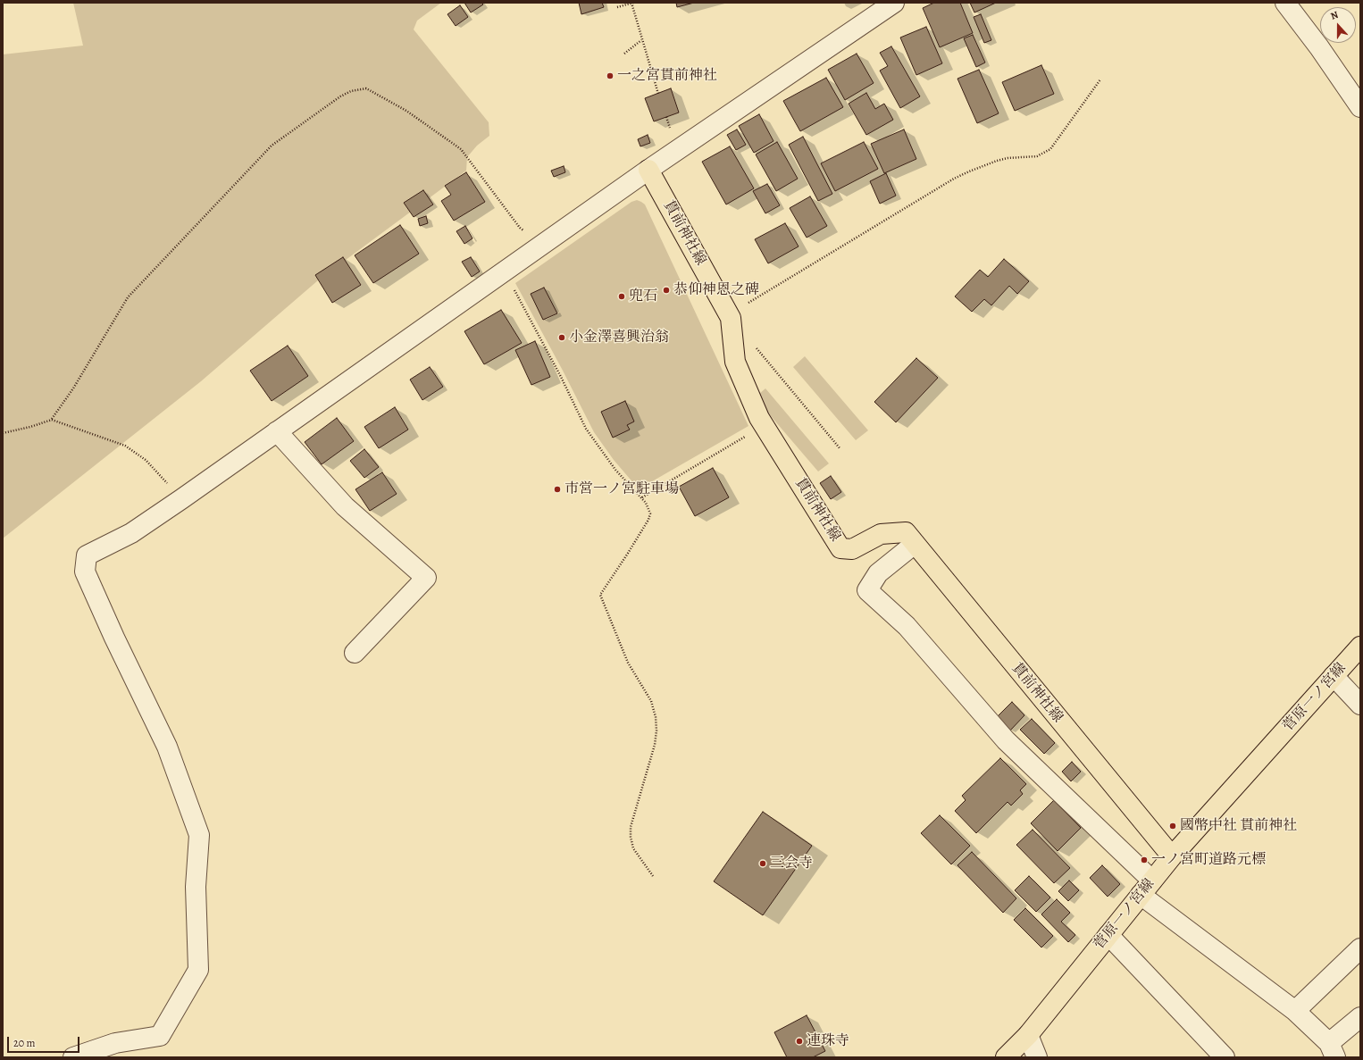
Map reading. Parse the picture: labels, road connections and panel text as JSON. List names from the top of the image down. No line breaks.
{"streets":{"main road":["貫前神社線","菅原一ノ宮線"]},"crossings":[["貫前神社線","菅原一ノ宮線"]],"places":["一之宮貫前神社","恭仰神恩之碑","兜石","小金澤喜興治翁","市営一ノ宮駐車場","國幣中社 貫前神社","一ノ宮町道路元標","三会寺","連珠寺"],"scale_bar":"20 m","north":"top"}
